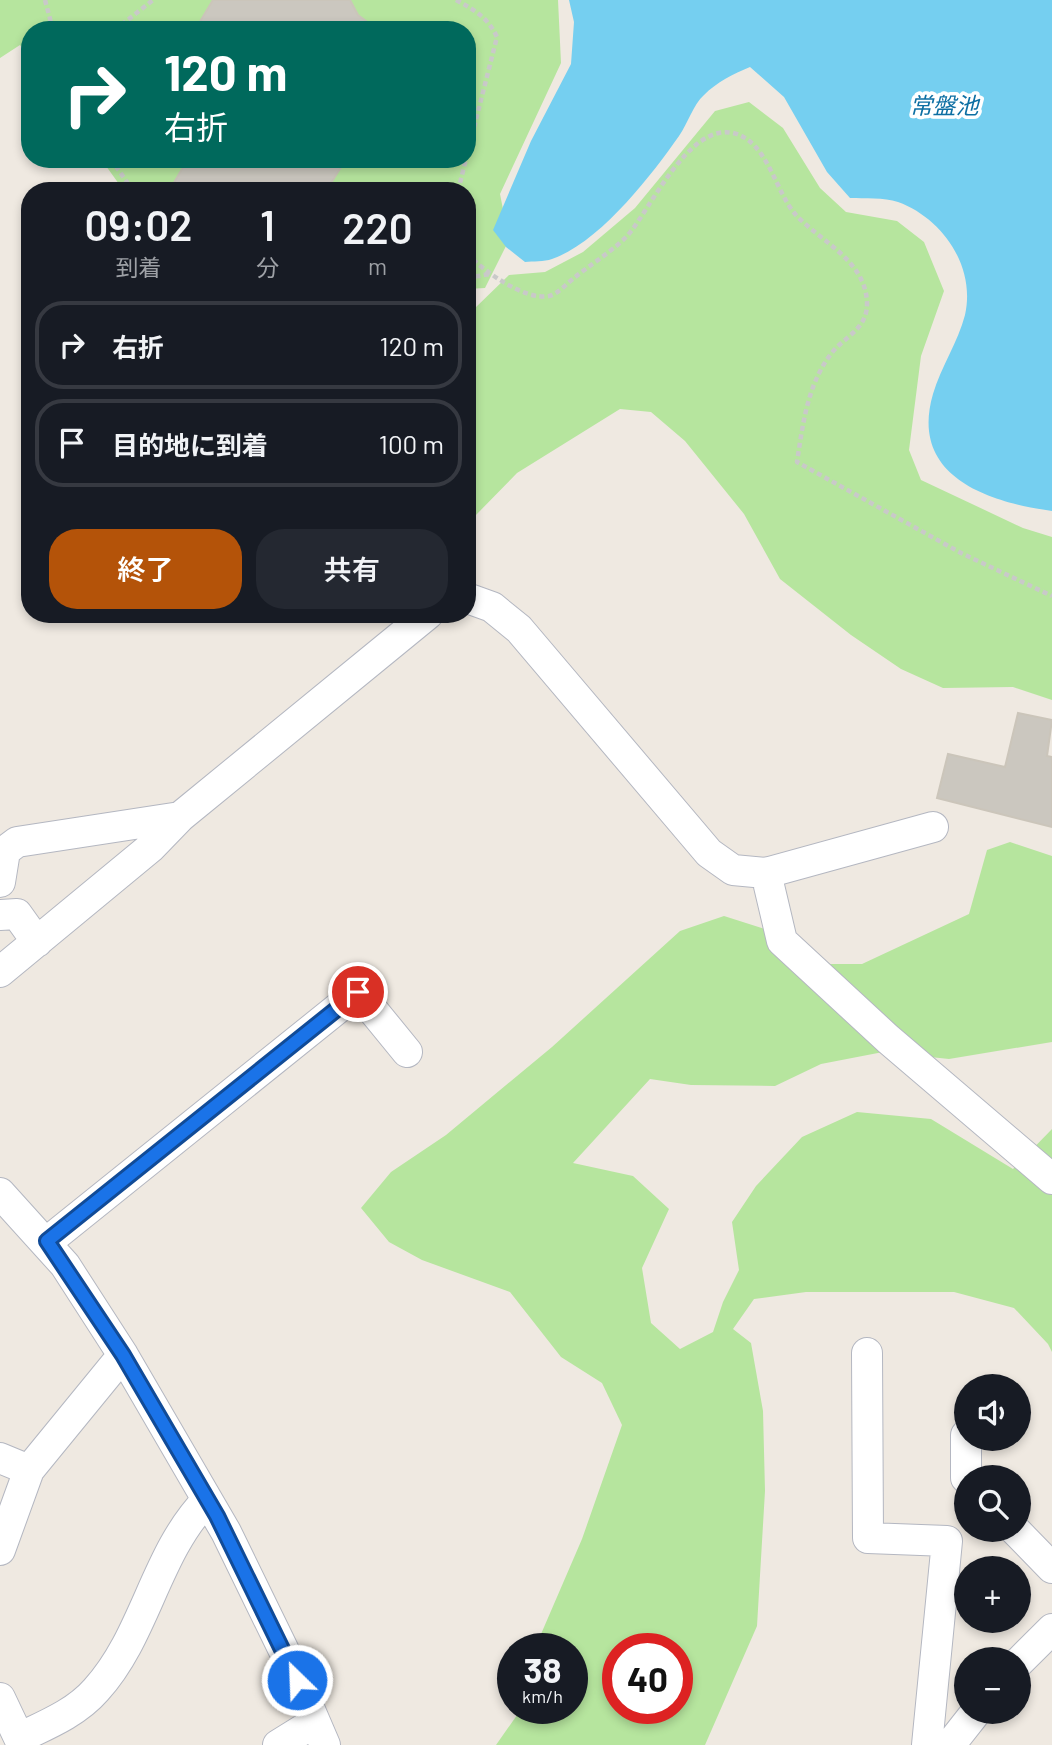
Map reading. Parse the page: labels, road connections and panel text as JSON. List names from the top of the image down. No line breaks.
{"water":["常盤池"],"page":{"turn":["120 m","右折"],"eta":["09:02","到着","1","分","220","m"],"list":[{"name":"右折","value":"120 m"},{"name":"目的地に到着","value":"100 m"}],"buttons":["終了","共有"],"map_buttons":["+","−"],"speed":"38 km/h","limit":"40"}}
